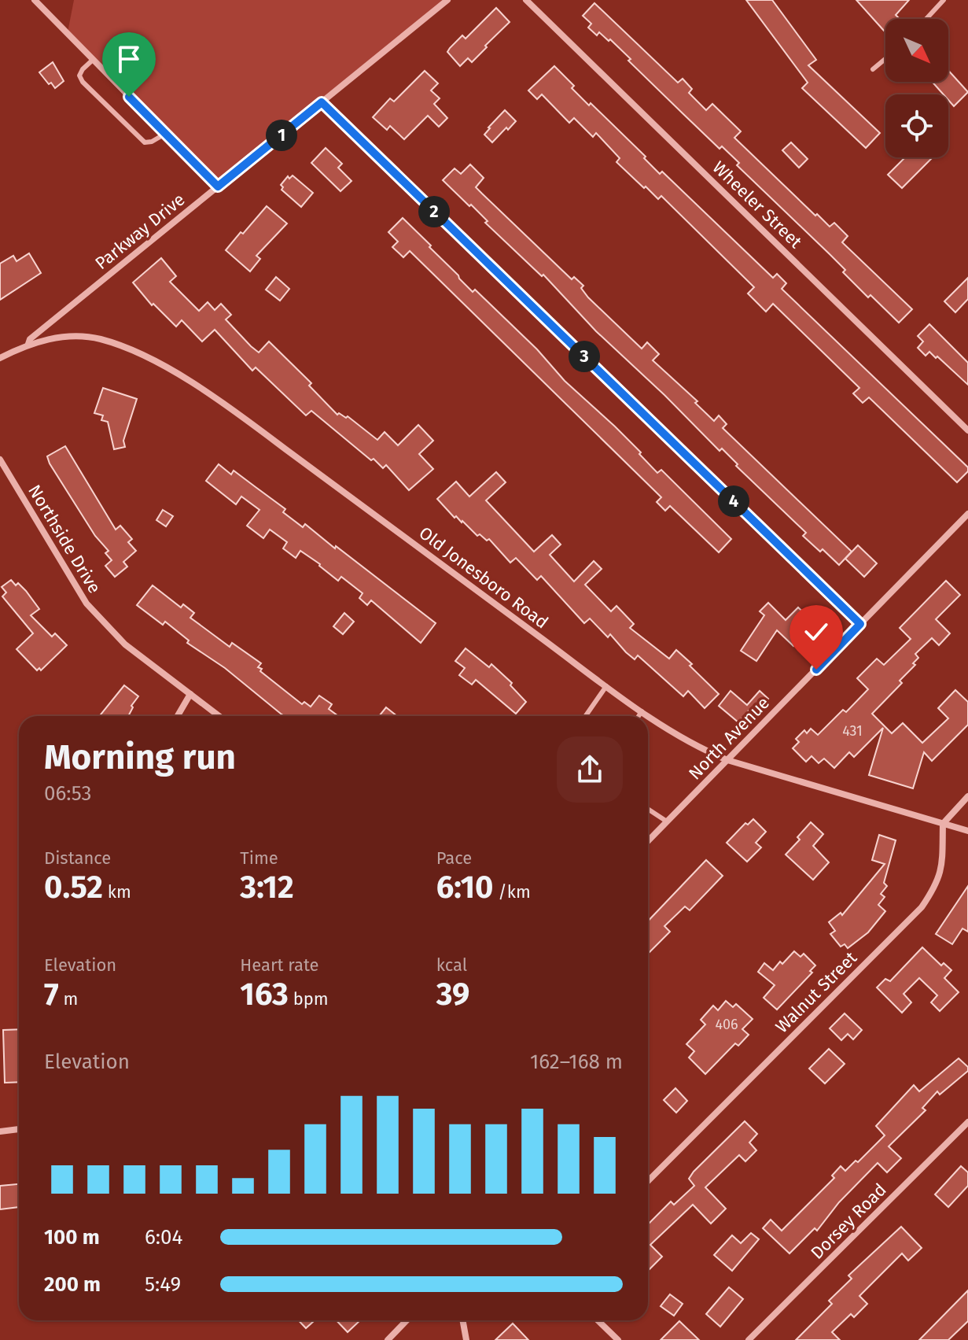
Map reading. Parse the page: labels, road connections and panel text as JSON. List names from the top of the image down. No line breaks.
{"streets":{"street":["Wheeler Street","Parkway Drive","Northside Drive","Old Jonesboro Road","North Avenue","Walnut Street","Dorsey Road"]},"crossings":[["Parkway Drive","Old Jonesboro Road"],["Old Jonesboro Road","North Avenue"],["Old Jonesboro Road","Walnut Street"]],"house_numbers":["431","406"],"north":"bottom right","page":{"pins":["1","2","3","4"],"heading":["Morning run","06:53"],"stats":[["Distance","0.52 km"],["Time","3:12"],["Pace","6:10 /km"],["Elevation","7 m"],["Heart rate","163 bpm"],["kcal","39"]],"chart":["Elevation","162–168 m"],"list":[{"name":"100 m","note":"6:04"},{"name":"200 m","note":"5:49"}]}}
